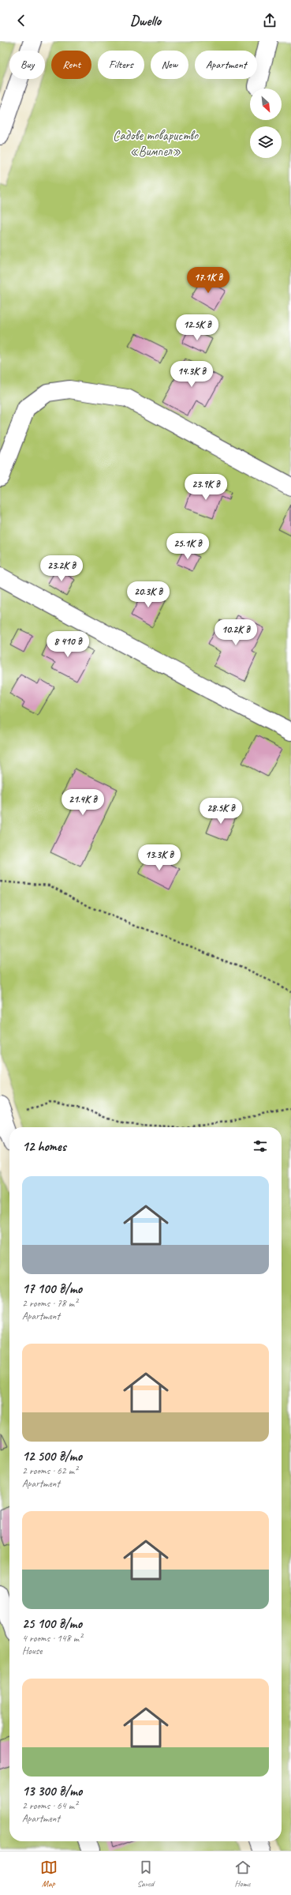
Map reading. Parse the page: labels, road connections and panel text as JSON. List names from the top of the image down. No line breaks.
{"parks":["Садове товариство «Вимпел»"],"north":"bottom right","page":{"header":"Dwello","chip":["Buy","Rent","Filters","New","Apartment"],"price":["17.1K ₴","12.5K ₴","14.3K ₴","23.9K ₴","25.1K ₴","23.2K ₴","20.3K ₴","10.2K ₴","8 410 ₴","21.4K ₴","28.5K ₴","13.3K ₴"],"heading":"12 homes","list":[{"name":"17 100 ₴/mo","note":"2 rooms · 78 m² · Apartment"},{"name":"12 500 ₴/mo","note":"2 rooms · 62 m² · Apartment"},{"name":"25 100 ₴/mo","note":"4 rooms · 148 m² · House"},{"name":"13 300 ₴/mo","note":"2 rooms · 64 m² · Apartment"}],"tabs":["Map","Saved","Home"]}}
